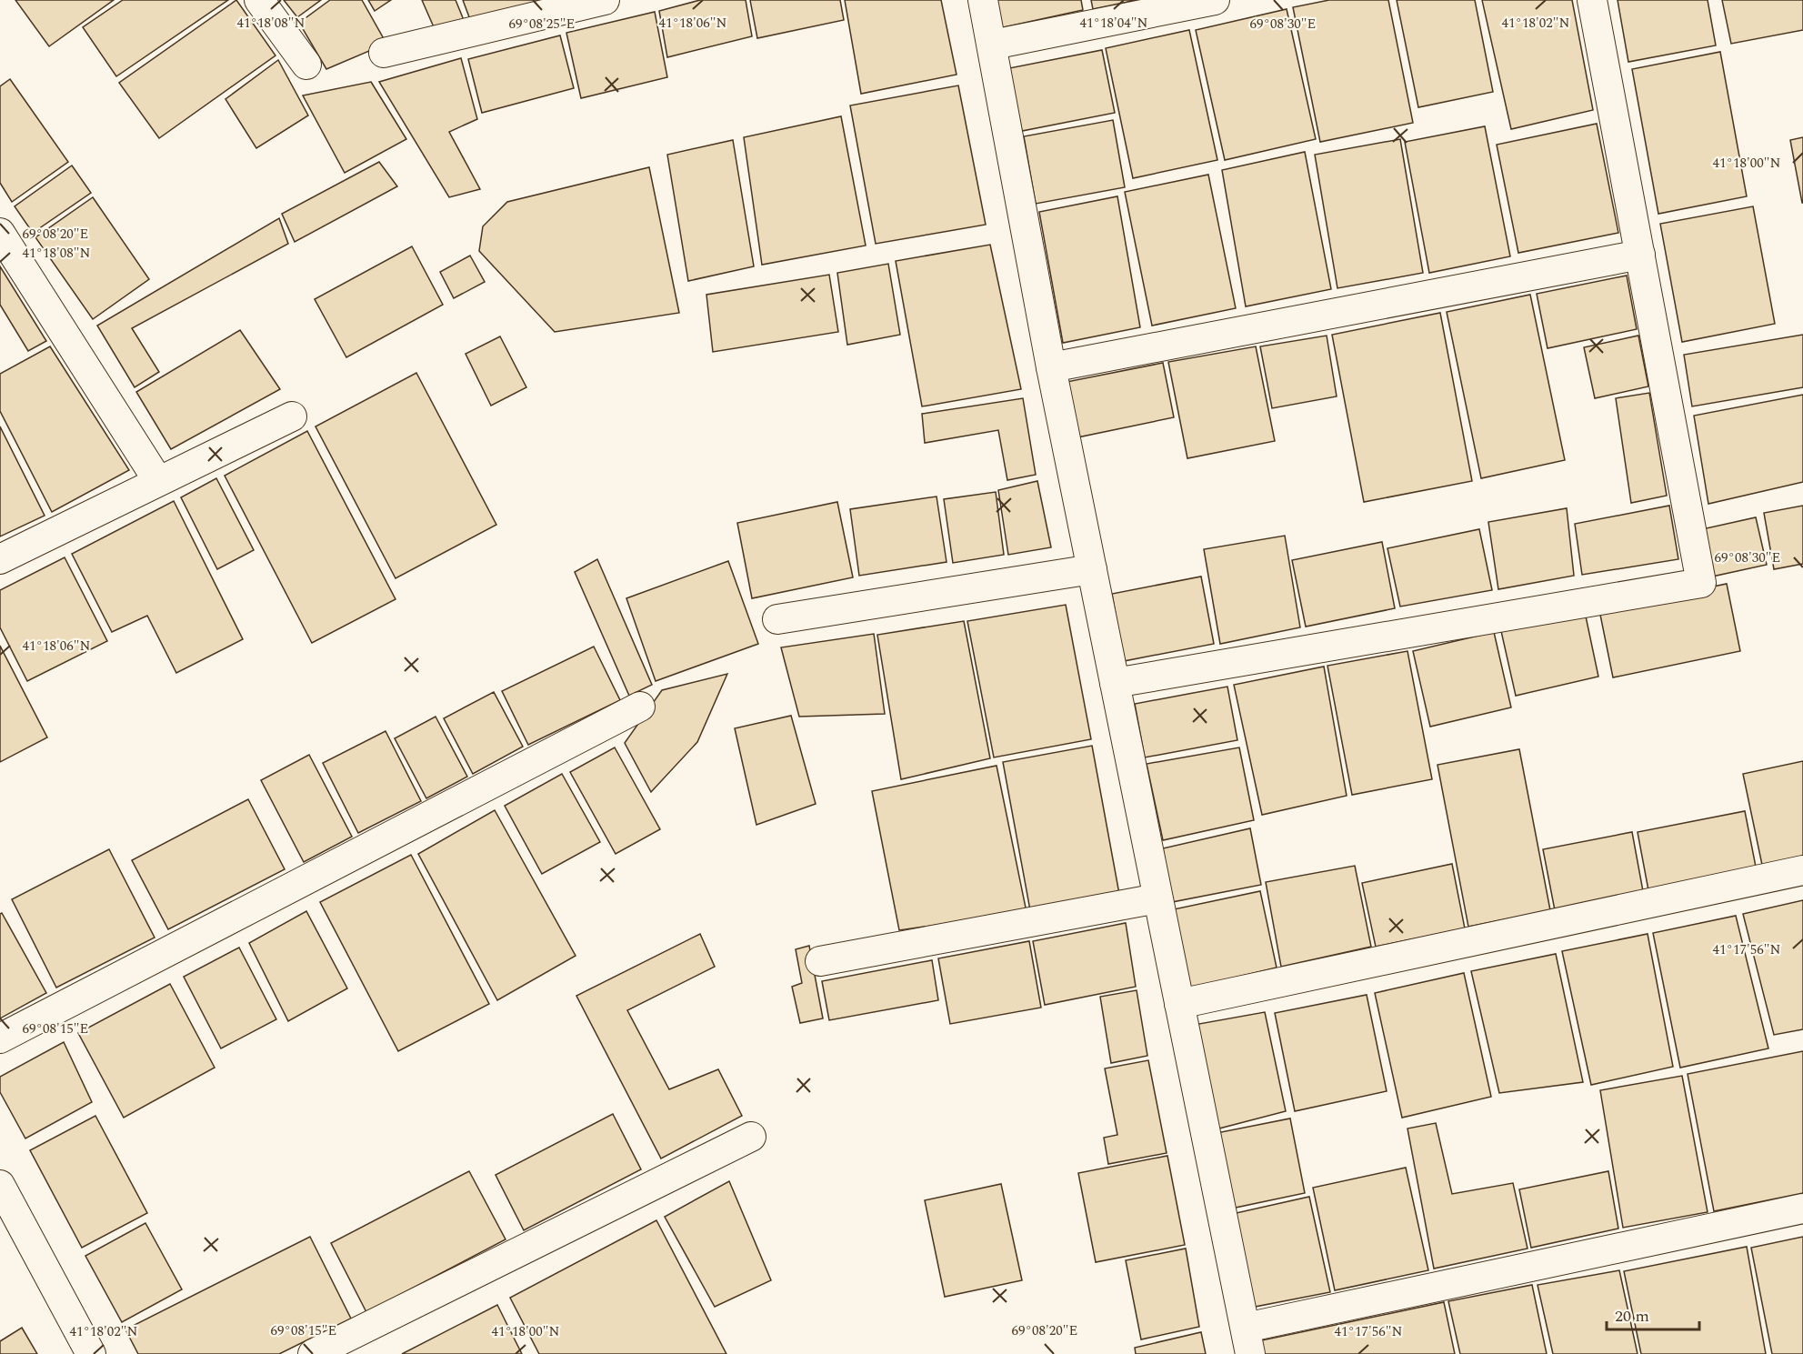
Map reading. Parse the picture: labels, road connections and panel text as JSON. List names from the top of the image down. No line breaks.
{"scale_bar":"20 m","coordinates":["41°18'08\"N","41°18'06\"N","41°18'04\"N","41°18'02\"N","69°08'25\"E","69°08'30\"E","41°18'00\"N","69°08'20\"E","41°17'56\"N","69°08'15\"E"]}
